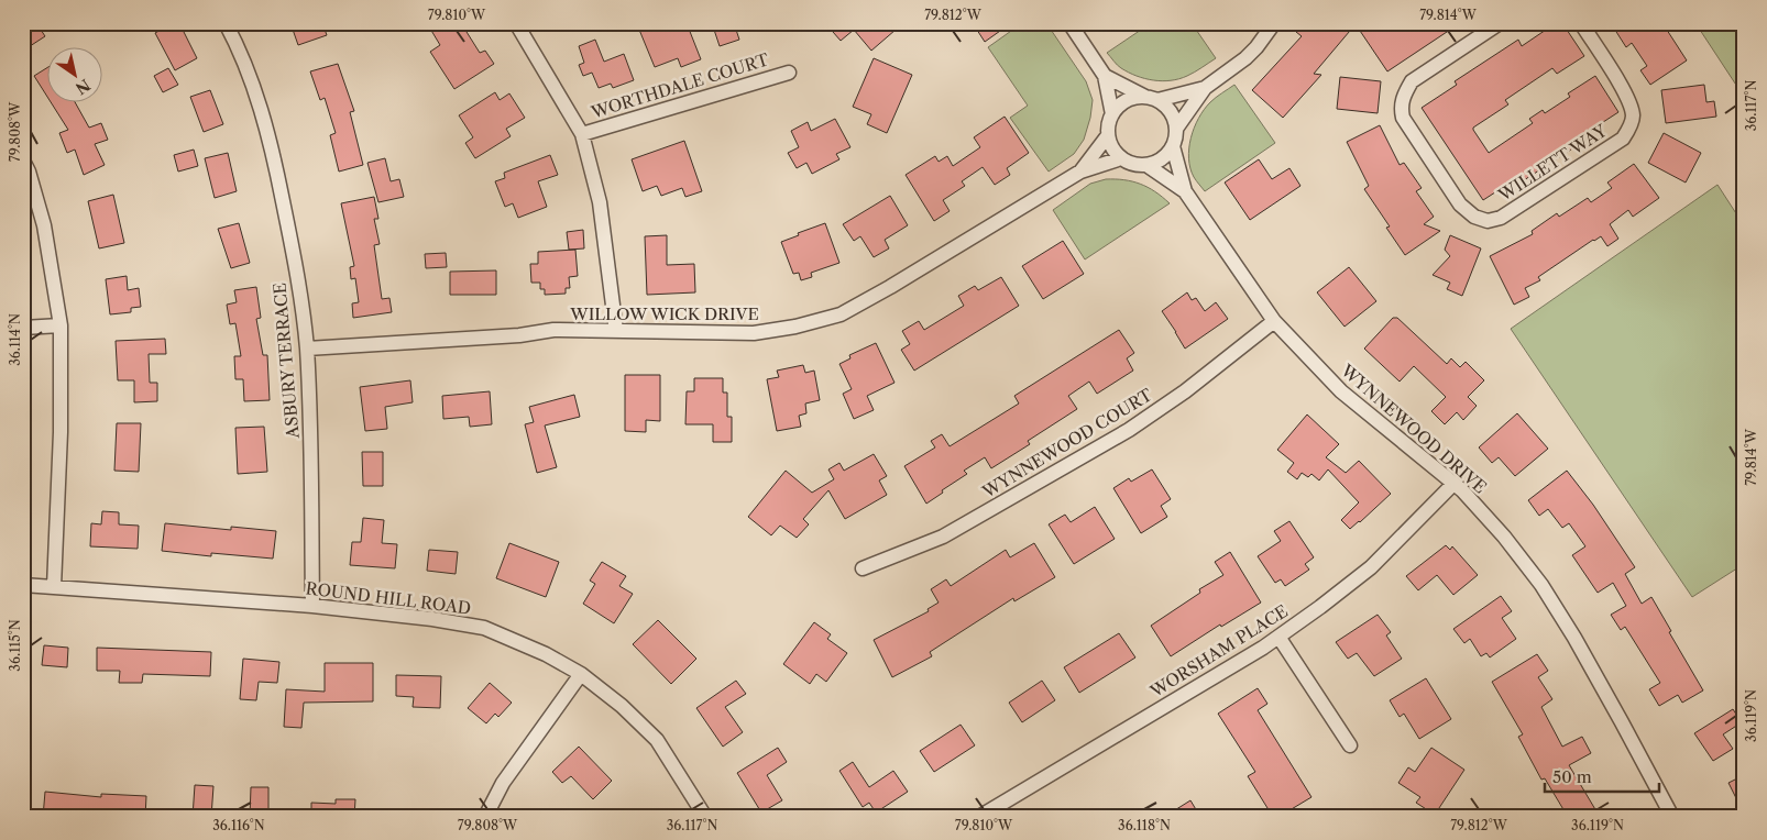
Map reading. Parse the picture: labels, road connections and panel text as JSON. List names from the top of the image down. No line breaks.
{"streets":{"street":["WORTHDALE COURT","WILLETT WAY","WILLOW WICK DRIVE","ASBURY TERRACE","WYNNEWOOD DRIVE","WYNNEWOOD COURT","ROUND HILL ROAD","WORSHAM PLACE"]},"crossings":[["WILLOW WICK DRIVE","ASBURY TERRACE"],["WILLOW WICK DRIVE","WYNNEWOOD DRIVE"],["ASBURY TERRACE","ROUND HILL ROAD"],["WYNNEWOOD DRIVE","WYNNEWOOD COURT"],["WYNNEWOOD DRIVE","WORSHAM PLACE"]],"scale_bar":"50 m","north":"bottom right","coordinates":["79.810°W","79.812°W","79.814°W","36.117°N","79.808°W","36.114°N","36.115°N","36.119°N","36.116°N","36.118°N"]}
